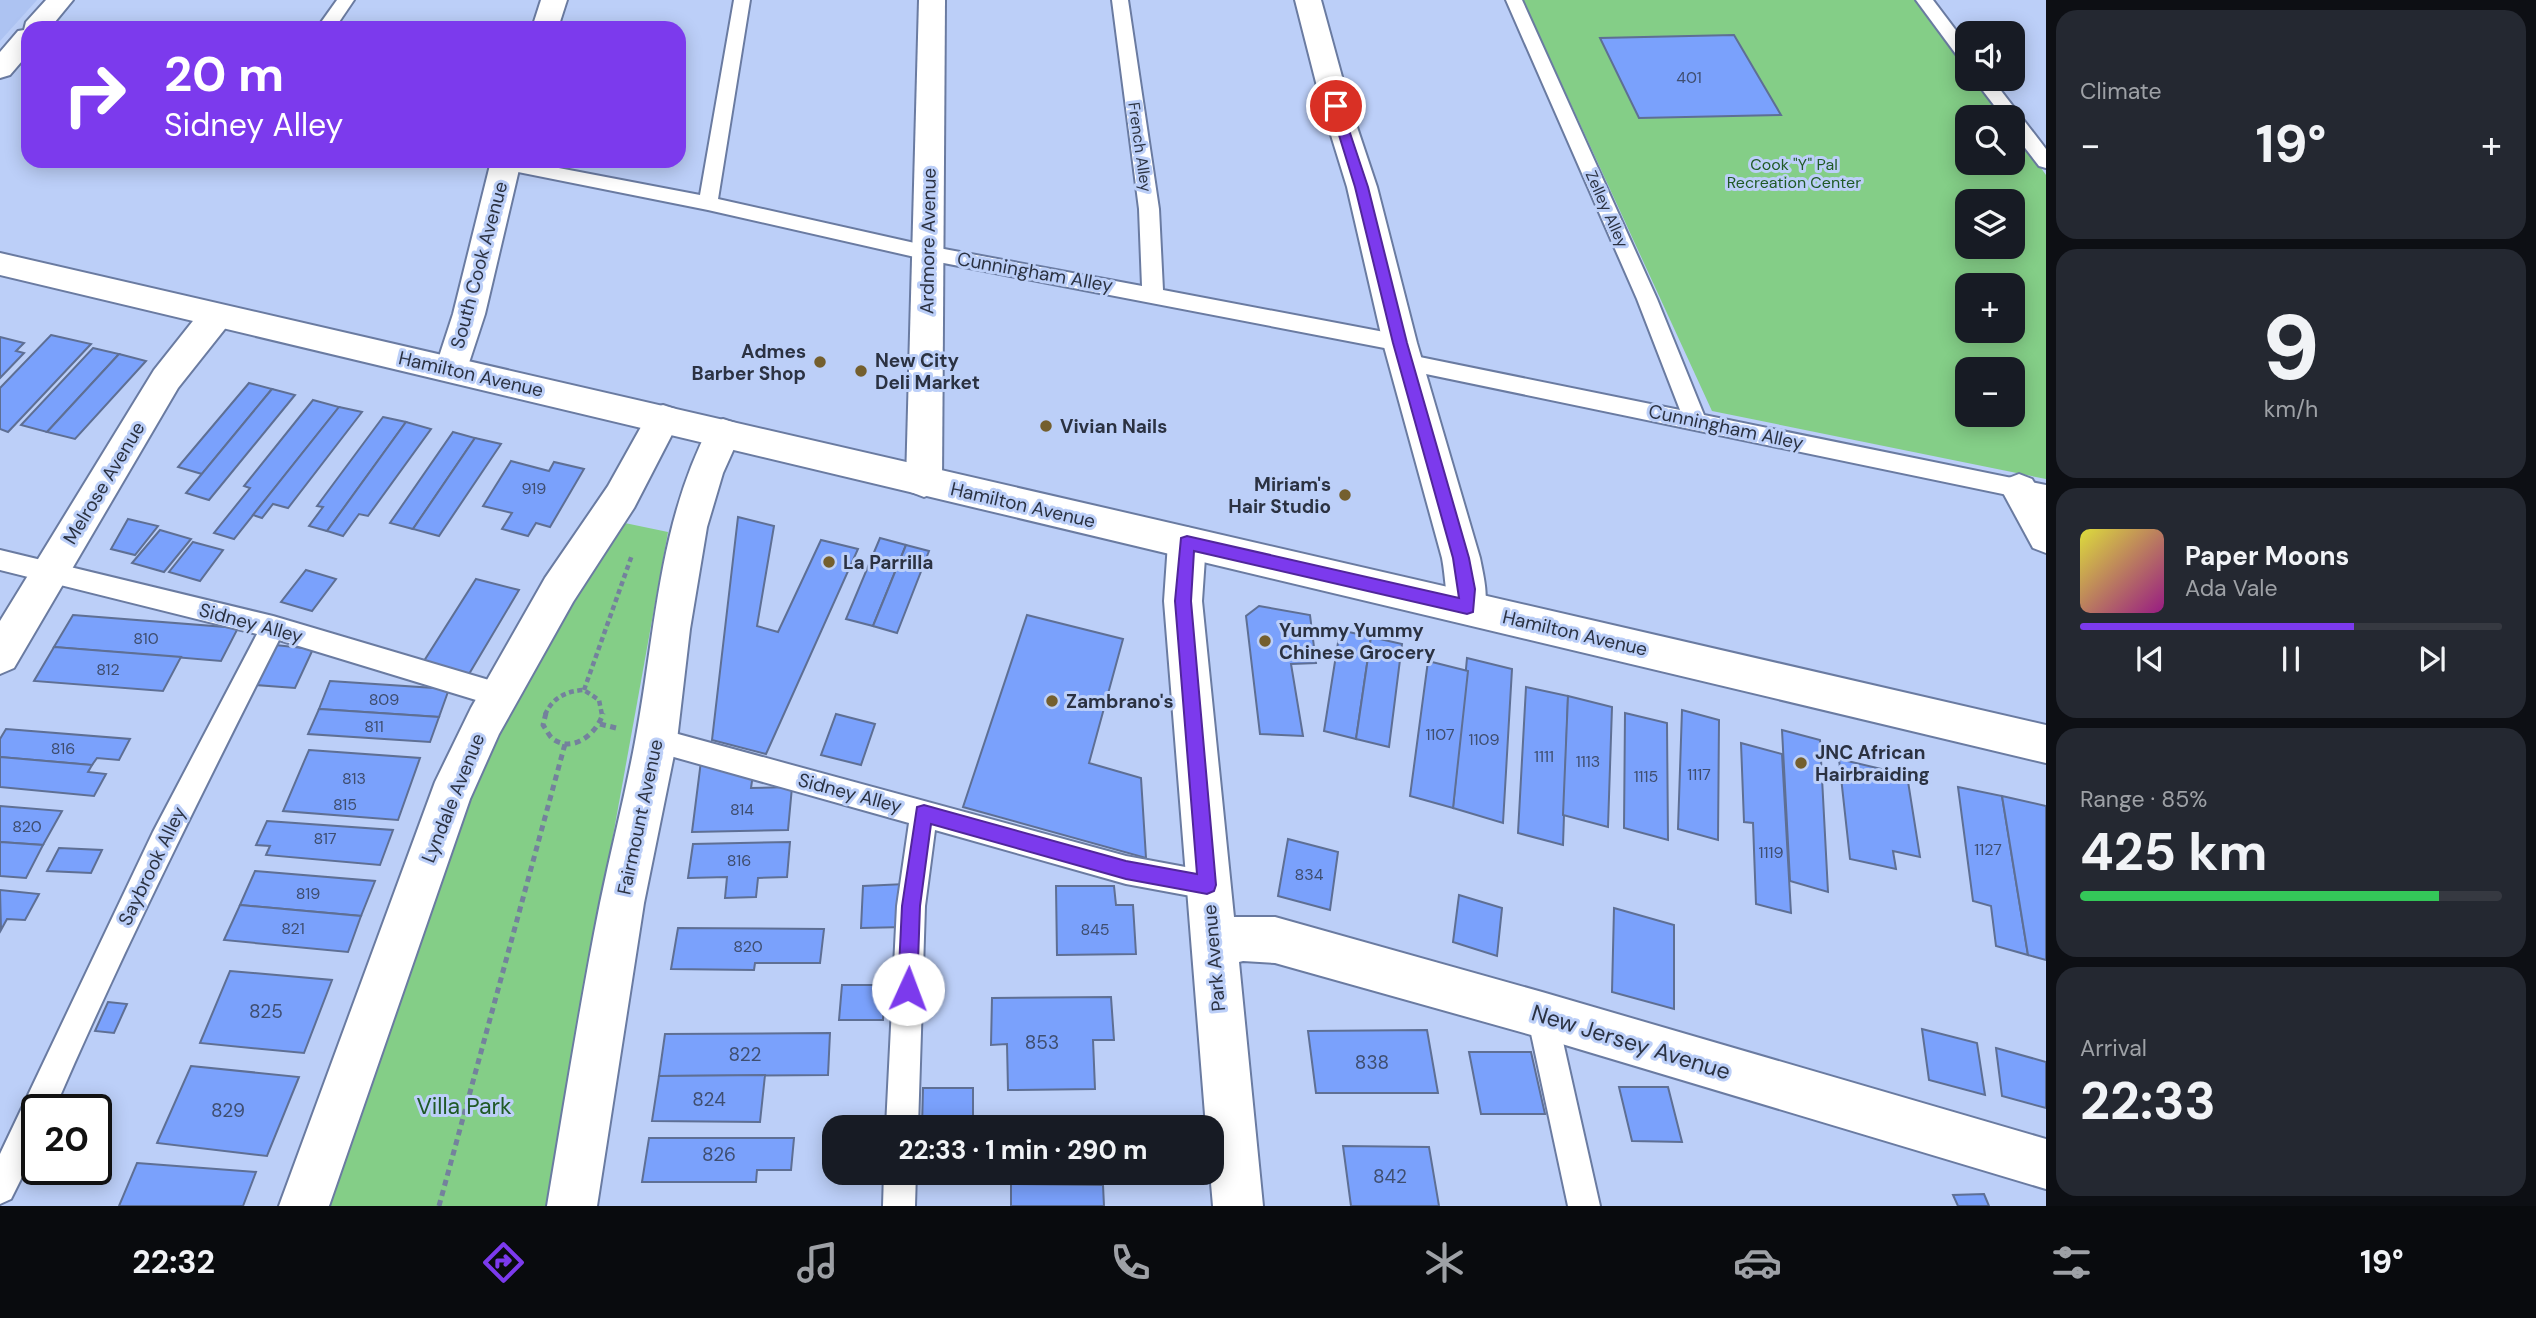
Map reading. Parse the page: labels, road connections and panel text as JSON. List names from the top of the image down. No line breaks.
{"streets":{"street":["Ardmore Avenue","South Cook Avenue","Hamilton Avenue","Melrose Avenue","Lyndale Avenue","Fairmount Avenue","Park Avenue","New Jersey Avenue"],"lane":["French Alley","Zelley Alley","Cunningham Alley","Sidney Alley","Saybrook Alley"]},"crossings":[["French Alley","Cunningham Alley"],["Zelley Alley","Cunningham Alley"],["Ardmore Avenue","Cunningham Alley"],["Ardmore Avenue","Hamilton Avenue"],["South Cook Avenue","Hamilton Avenue"],["Hamilton Avenue","Melrose Avenue"],["Hamilton Avenue","Lyndale Avenue"],["Hamilton Avenue","Fairmount Avenue"],["Hamilton Avenue","Park Avenue"],["Melrose Avenue","Sidney Alley"],["Sidney Alley","Lyndale Avenue"],["Sidney Alley","Fairmount Avenue"],["Sidney Alley","Saybrook Alley"],["Sidney Alley","Park Avenue"],["Park Avenue","New Jersey Avenue"]],"parks":["Cook \"Y\" Pal Recreation Center","Villa Park"],"places":["Admes Barber Shop","New City Deli Market","Vivian Nails","Miriam's Hair Studio","La Parrilla","Yummy Yummy Chinese Grocery","Zambrano's","JNC African Hairbraiding"],"house_numbers":["401","919","810","812","809","811","1107","1109","816","1111","1113","1117","1115","813","815","814","820","817","1127","1119","816","834","819","821","845","820","825","853","822","838","824","829","826","842"],"page":{"tile":["Climate",["9","km/h"],["Range · 85%","425 km"],["Arrival","22:33"]],"map_buttons":["+","−"],"turn":["20 m","Sidney Alley"],"heat":["−","19°","+"],"song":["Paper Moons","Ada Vale"],"limit":"20","trip":"22:33 · 1 min · 290 m","tabs":["22:32","19°"]}}
